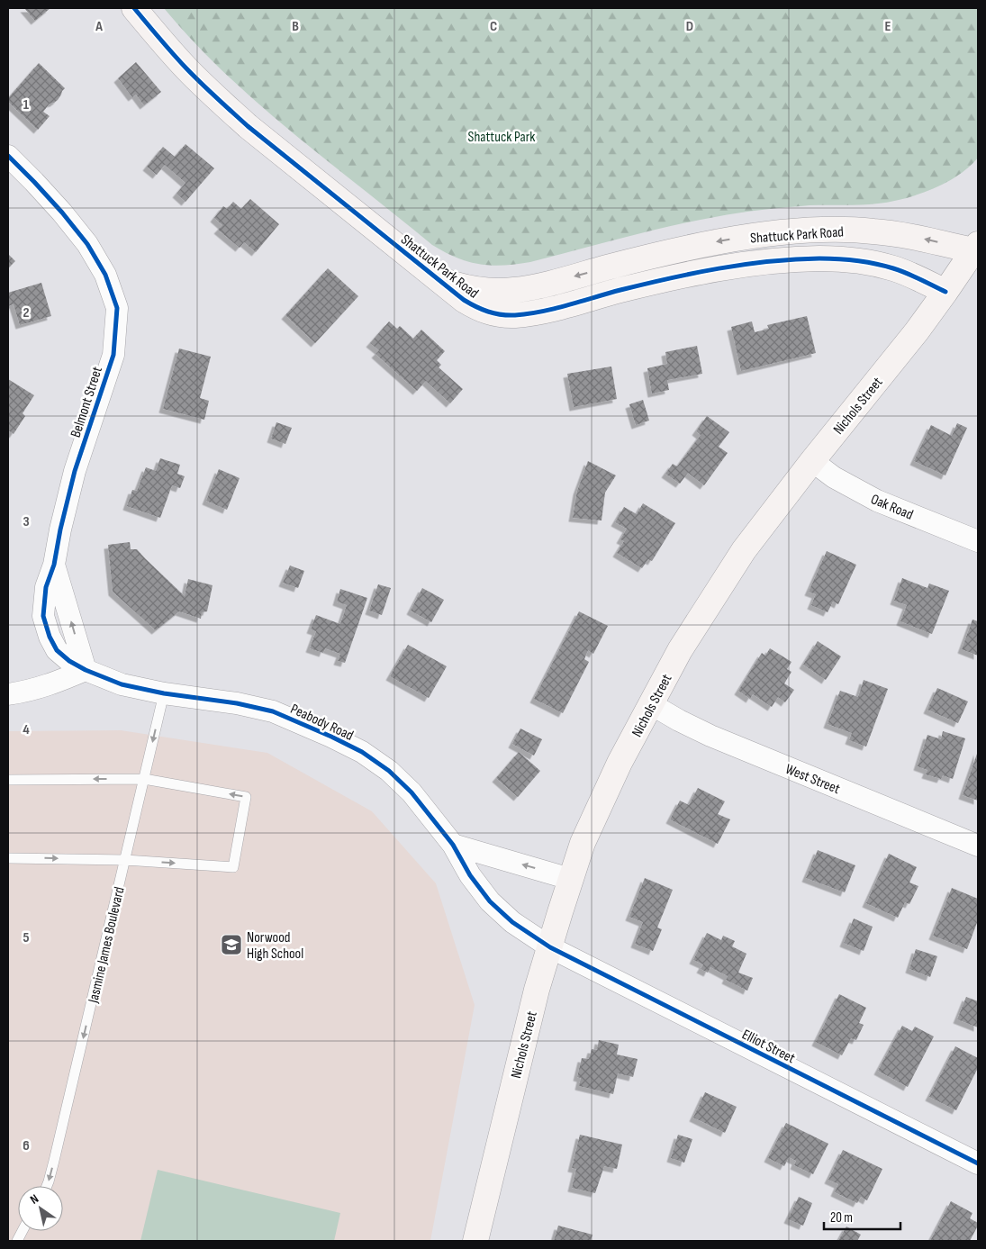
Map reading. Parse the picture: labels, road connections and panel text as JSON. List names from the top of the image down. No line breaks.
{"streets":{"street":["Shattuck Park Road","Belmont Street","Nichols Street","Oak Road","Peabody Road","West Street","Elliot Street"],"lane":["Jasmine James Boulevard"]},"crossings":[["Shattuck Park Road","Nichols Street"],["Belmont Street","Peabody Road"],["Nichols Street","Oak Road"],["Nichols Street","Peabody Road"],["Nichols Street","West Street"],["Nichols Street","Elliot Street"],["Peabody Road","Jasmine James Boulevard"],["Peabody Road","Elliot Street"]],"one_way":["Jasmine James Boulevard"],"parks":["Shattuck Park"],"places":{"school or university":["Norwood High School"]},"scale_bar":"20 m","north":"top left","grid":{"columns":["A","B","C","D","E"],"rows":["1","2","3","4","5","6"]}}
